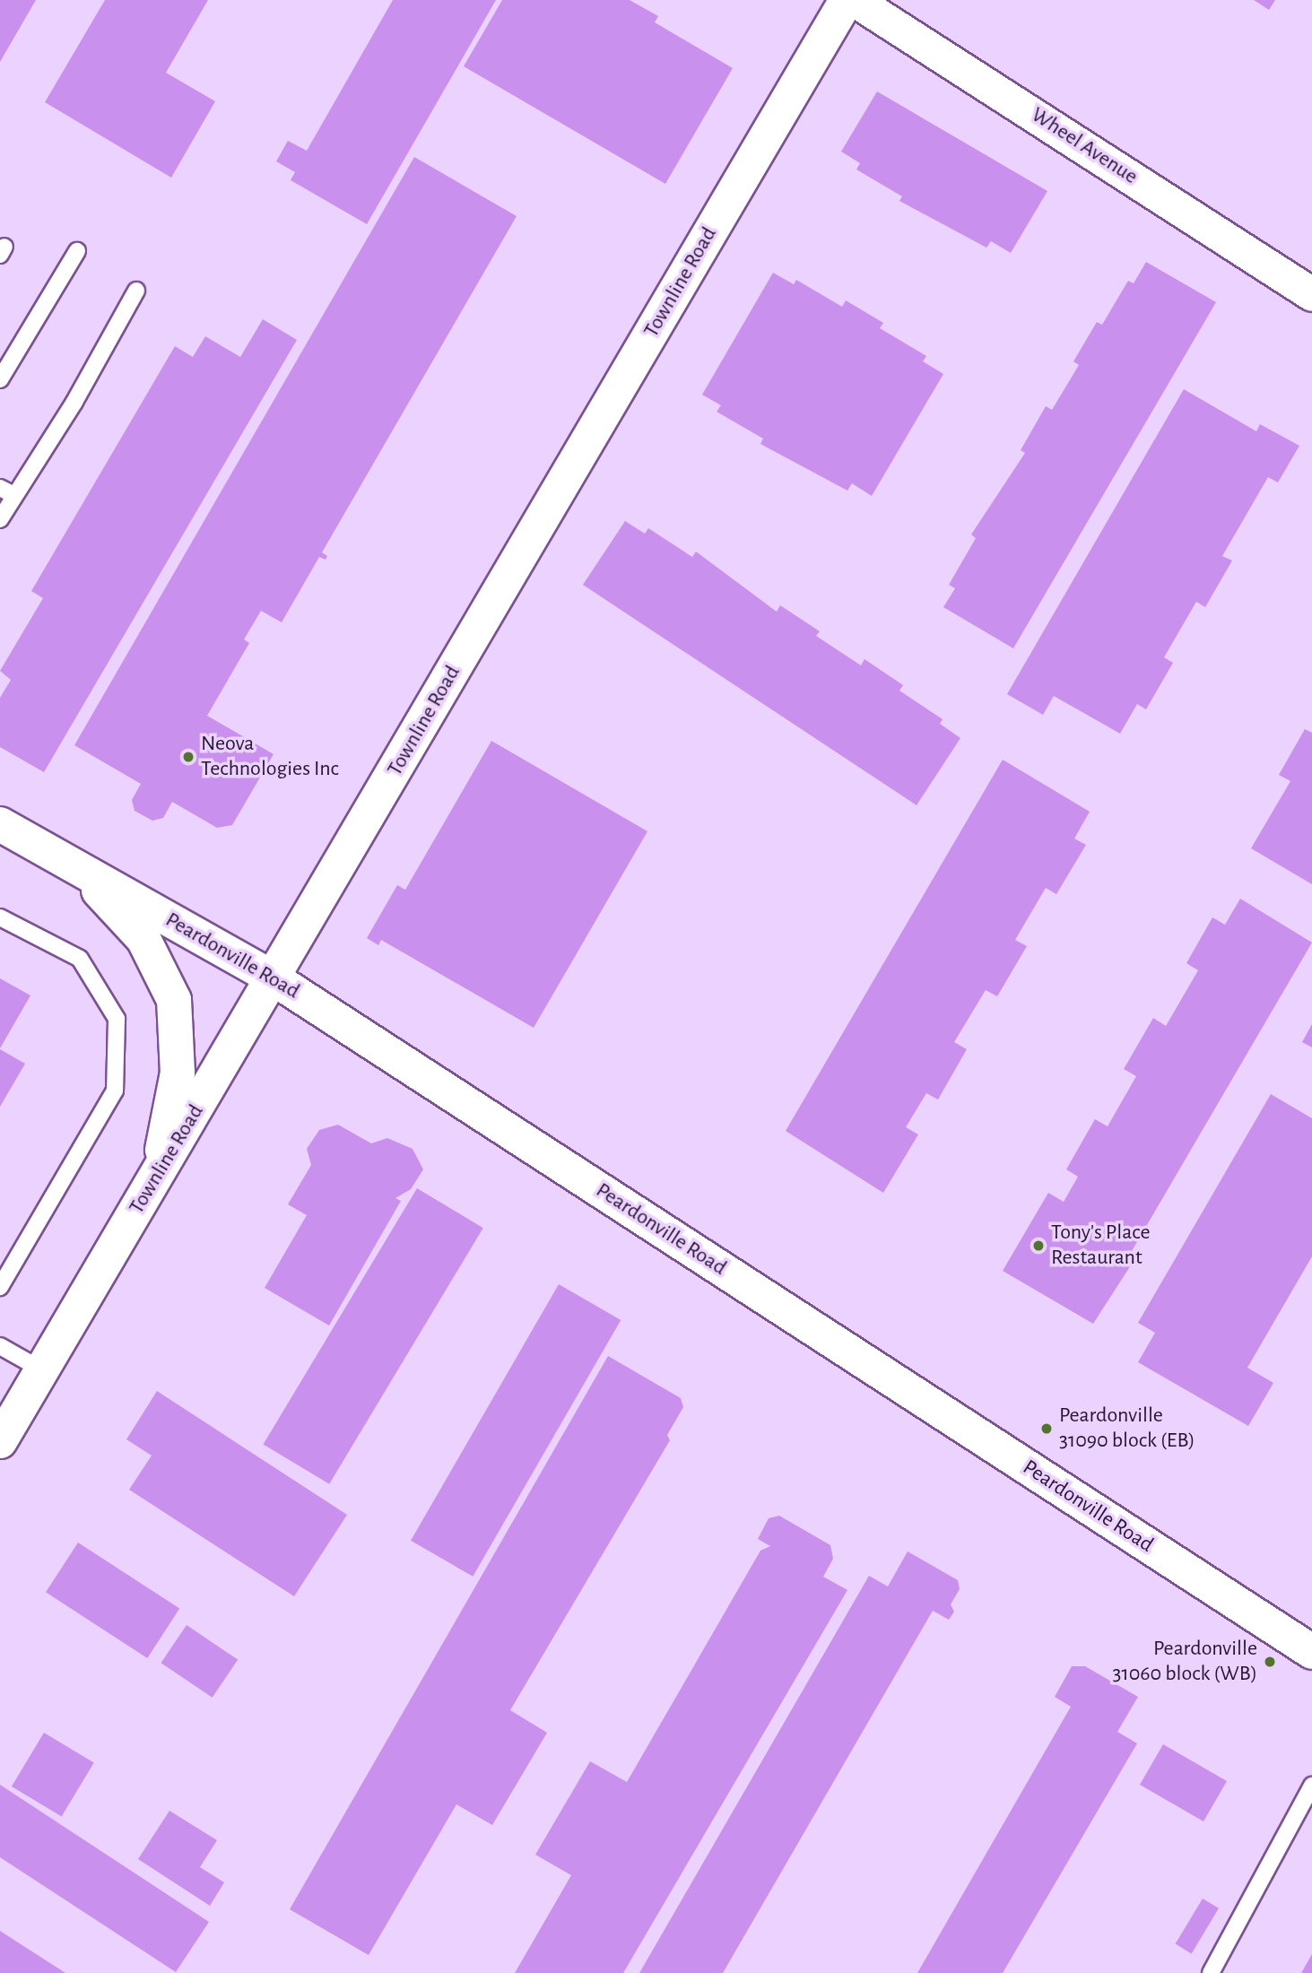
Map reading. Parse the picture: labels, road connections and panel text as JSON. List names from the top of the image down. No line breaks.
{"streets":{"main road":["Townline Road","Peardonville Road"],"street":["Wheel Avenue"]},"crossings":[["Townline Road","Peardonville Road"]],"places":["Neova Technologies Inc","Tony's Place Restaurant","Peardonville 31090 block (EB)","Peardonville 31060 block (WB)"]}
